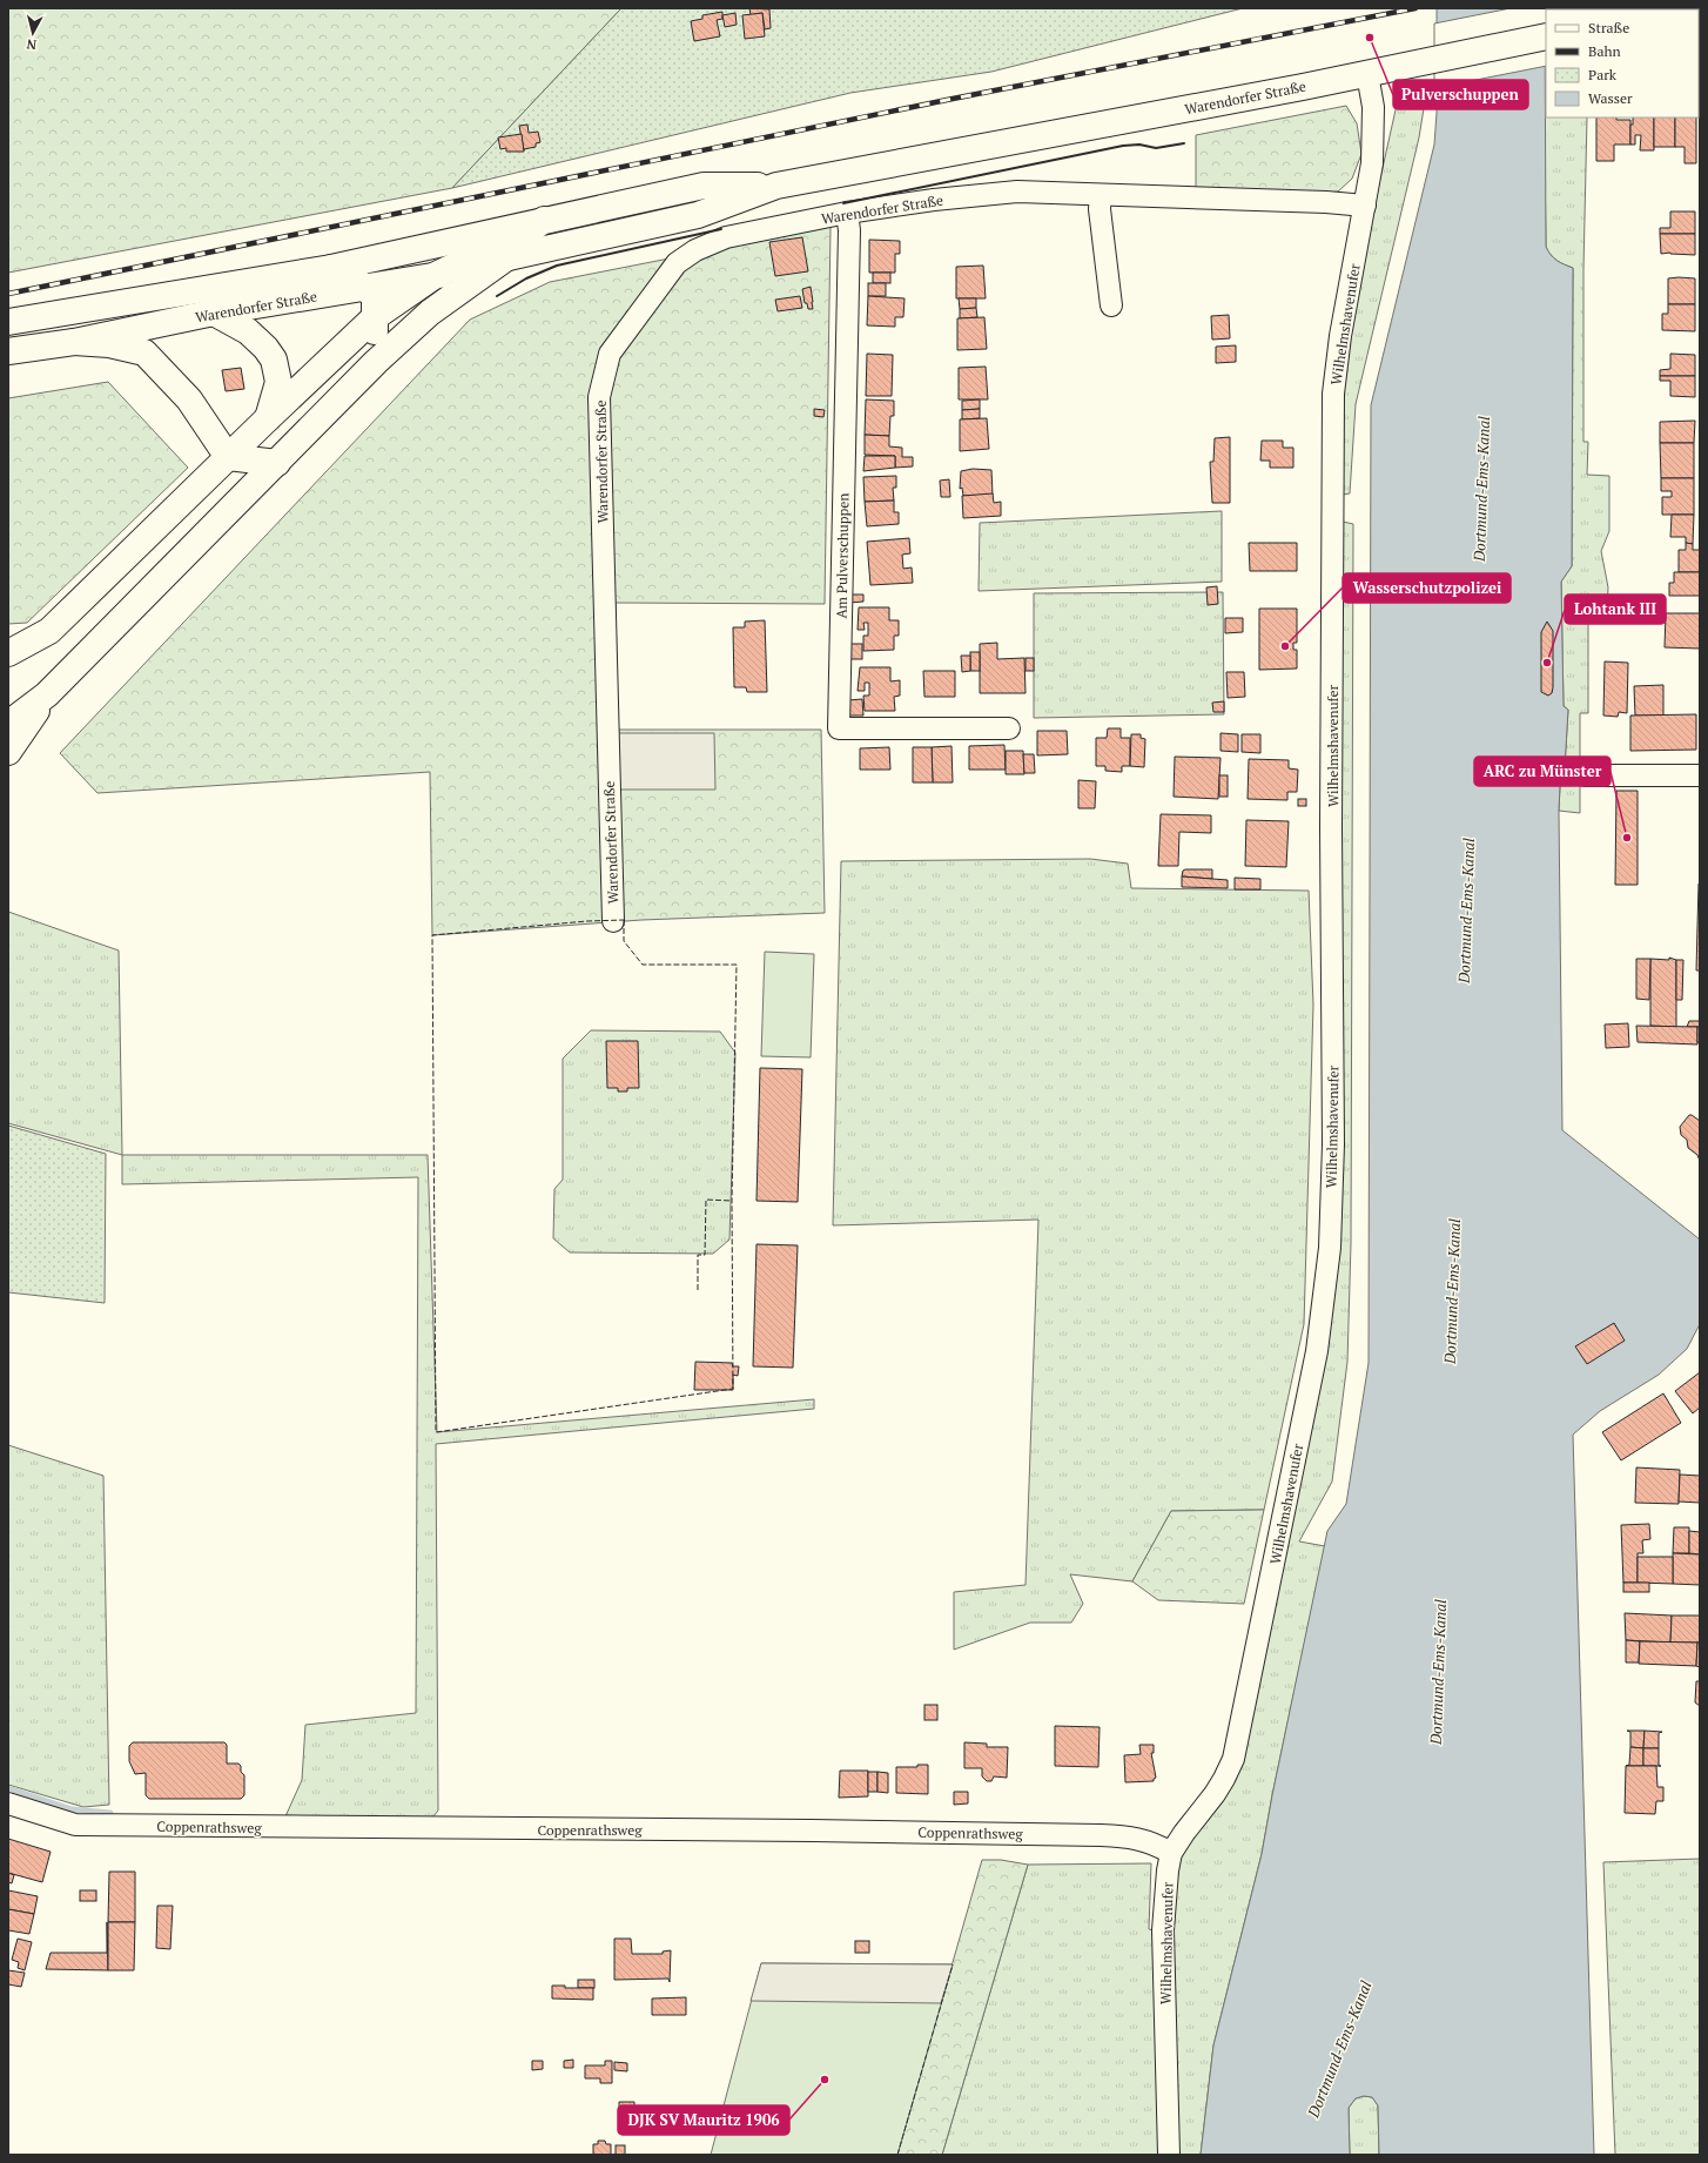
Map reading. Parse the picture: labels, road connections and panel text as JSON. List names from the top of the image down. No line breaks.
{"streets":{"main road":["Warendorfer Straße"],"street":["Wilhelmshavenufer","Am Pulverschuppen","Coppenrathsweg"]},"crossings":[["Warendorfer Straße","Wilhelmshavenufer"],["Warendorfer Straße","Am Pulverschuppen"],["Wilhelmshavenufer","Coppenrathsweg"]],"water":["Dortmund-Ems-Kanal"],"places":["Pulverschuppen","Wasserschutzpolizei","Lohtank III","ARC zu Münster","DJK SV Mauritz 1906"],"legend":["Straße","Bahn","Park","Wasser"],"north":"bottom"}
